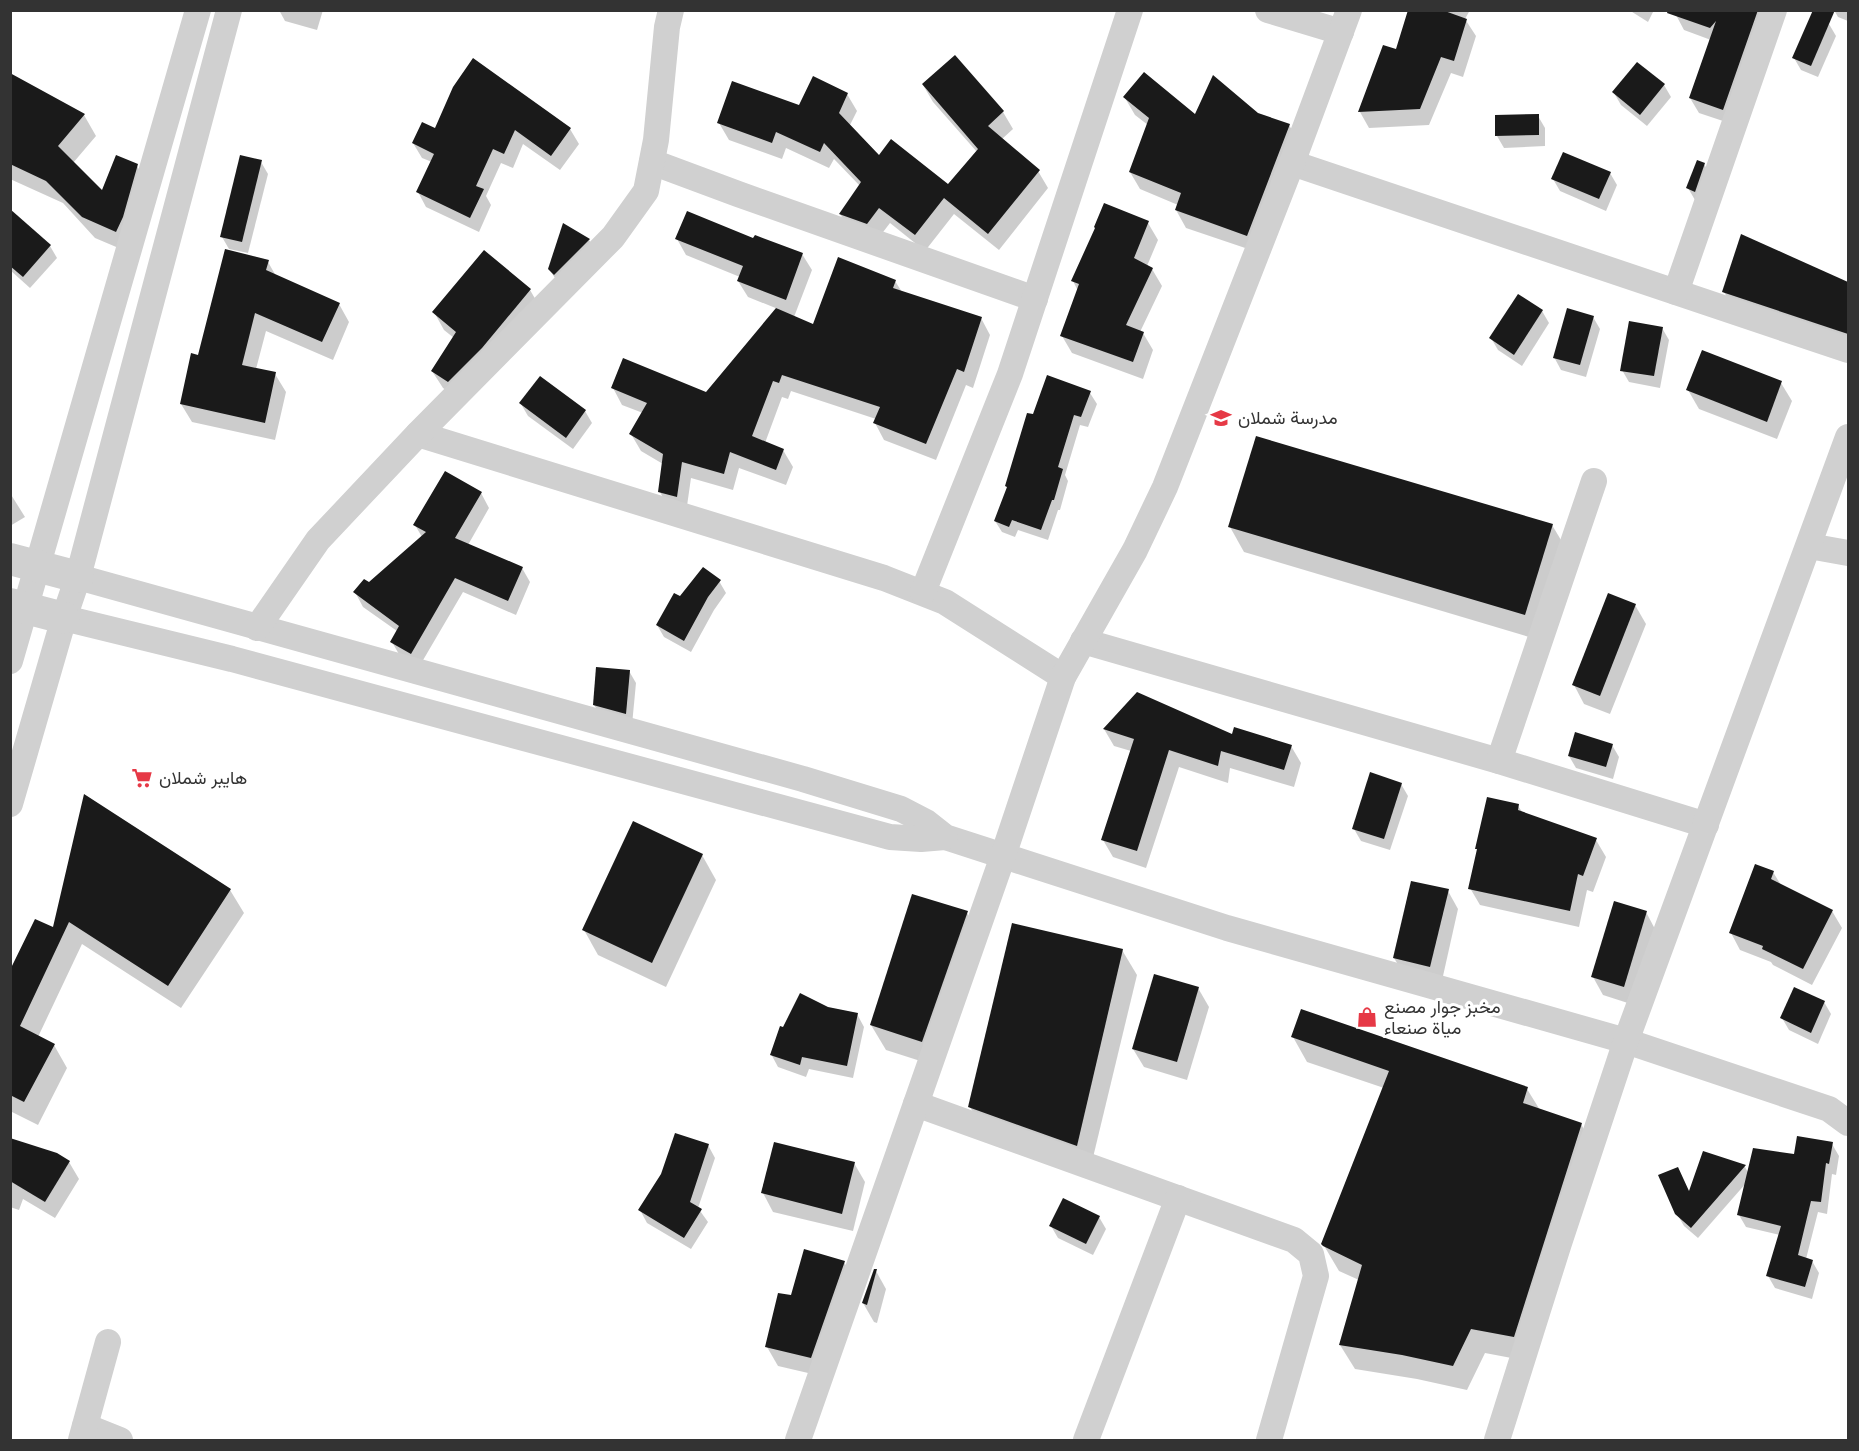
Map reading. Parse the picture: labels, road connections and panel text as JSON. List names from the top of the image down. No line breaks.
{"places":{"school or university":["مدرسة شملان"],"supermarket":["هايبر شملان"],"shop":["مخبز جوار مصنع مياة صنعاء"]}}
